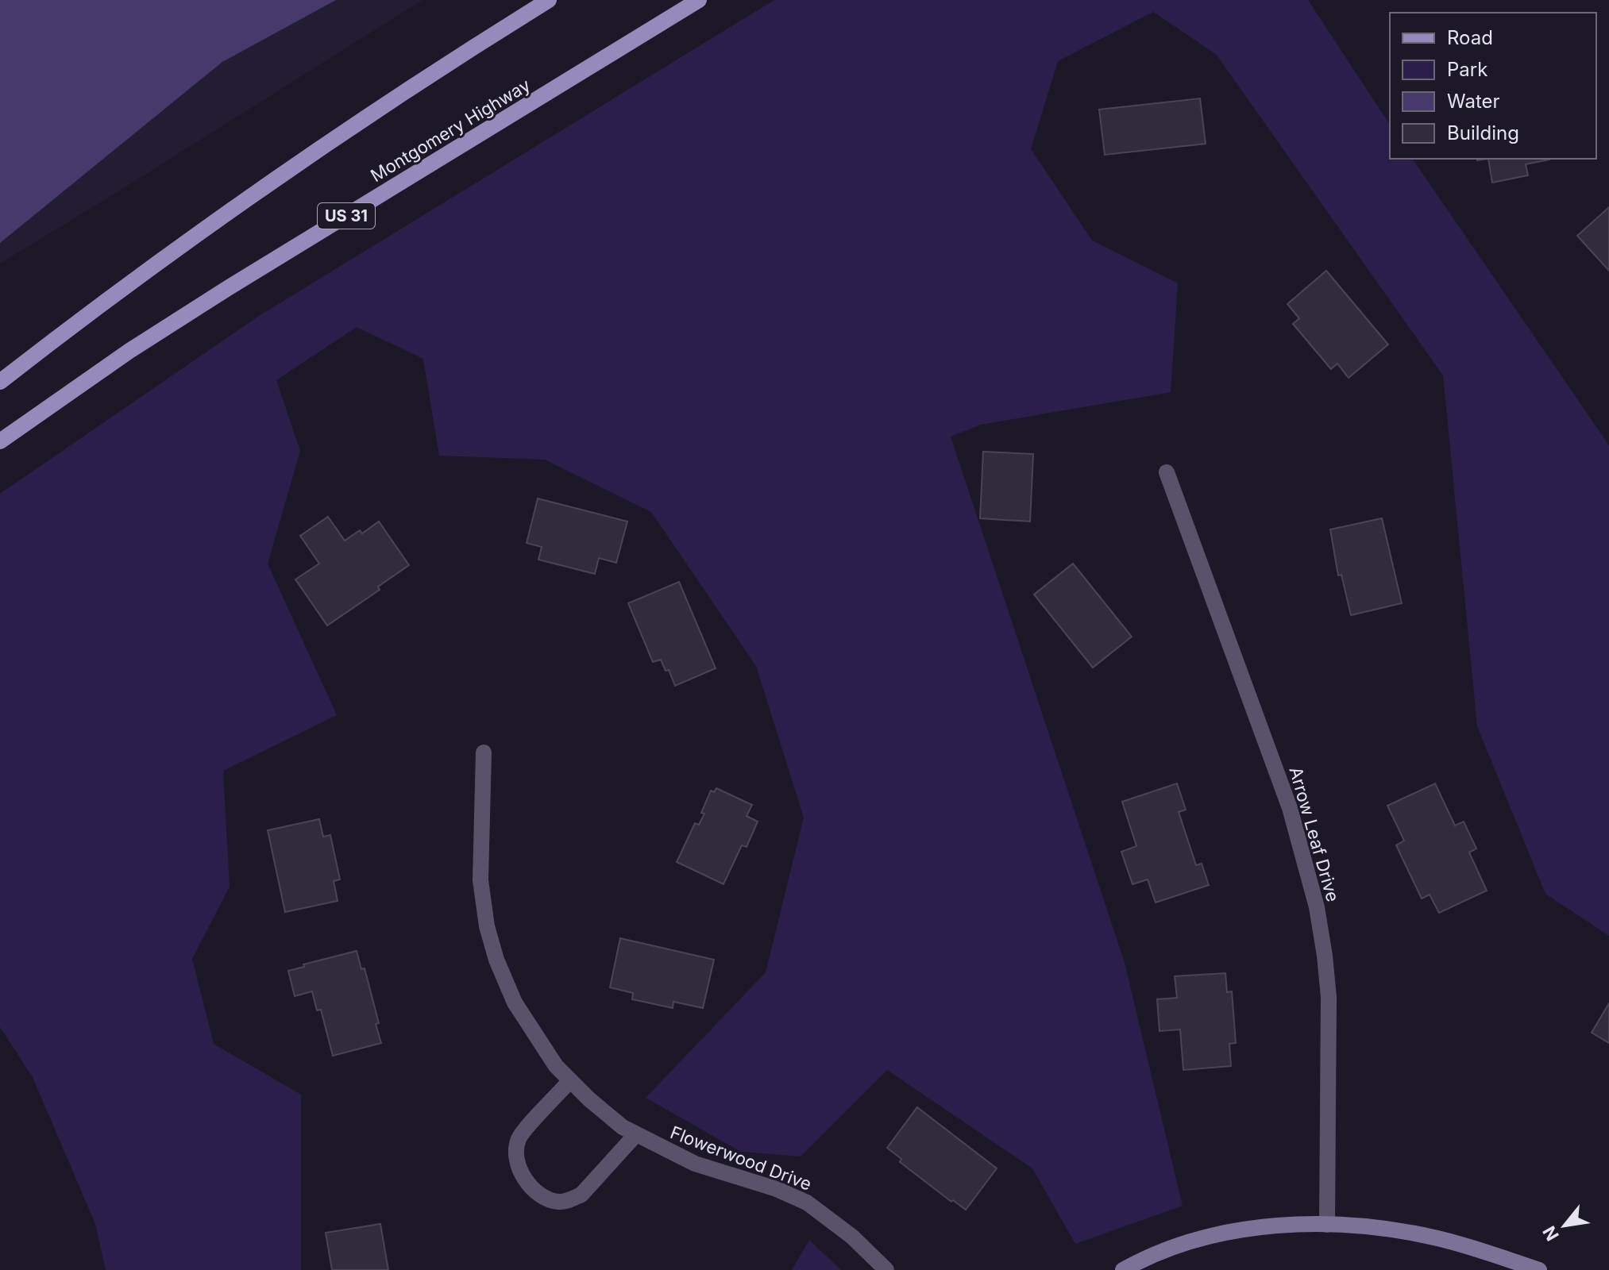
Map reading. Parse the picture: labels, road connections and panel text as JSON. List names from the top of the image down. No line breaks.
{"streets":{"main road":["Montgomery Highway","US 31"],"street":["Arrow Leaf Drive","Flowerwood Drive"]},"legend":["Road","Park","Water","Building"],"north":"bottom left"}
